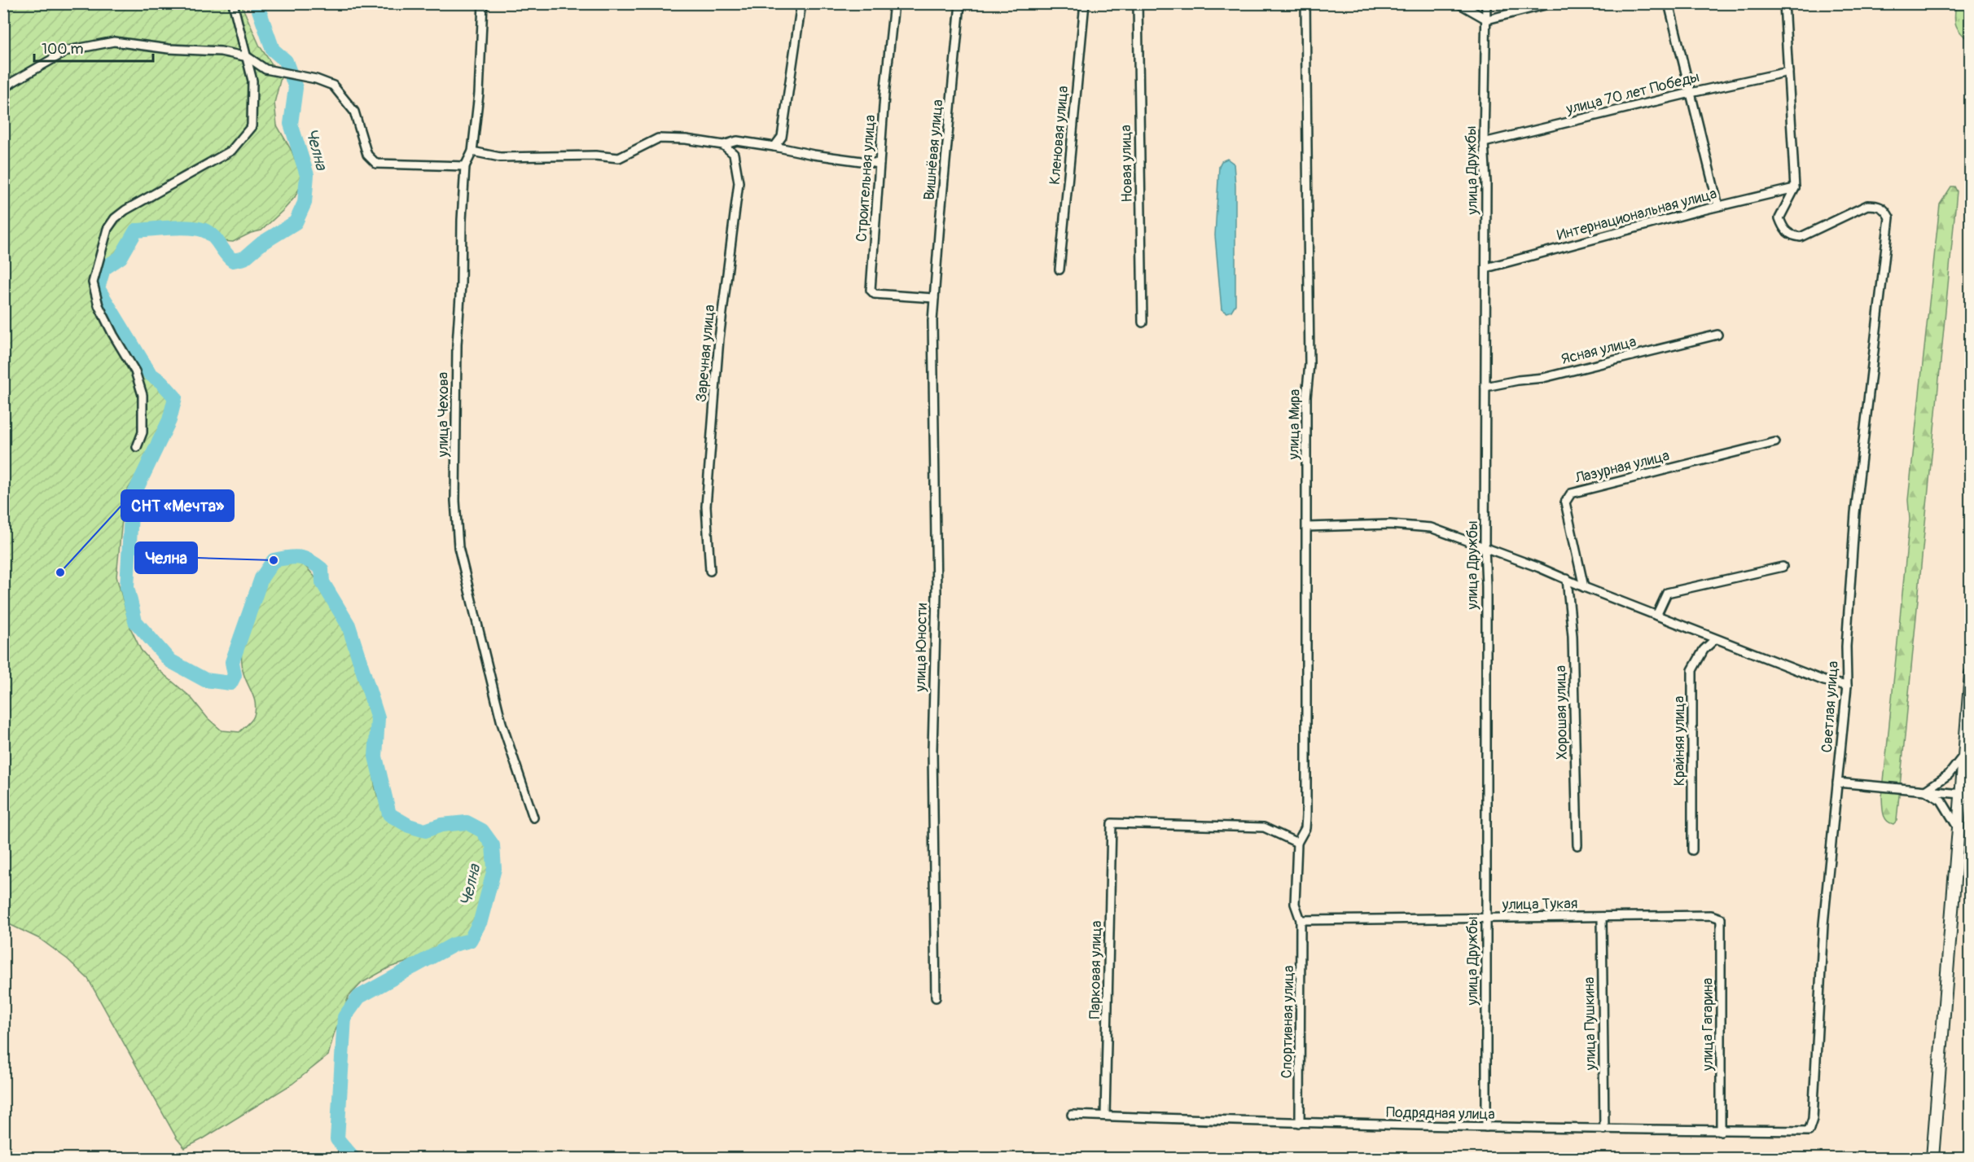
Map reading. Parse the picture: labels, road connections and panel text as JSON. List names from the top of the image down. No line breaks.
{"streets":{"street":["улица 70 лет Победы","Кленовая улица","Вишнёвая улица","Новая улица","улица Дружбы","Строительная улица","Интернациональная улица","Ясная улица","Заречная улица","улица Чехова","улица Мира","Лазурная улица","улица Юности","Светлая улица","Хорошая улица","Крайняя улица","улица Тукая","Парковая улица","Спортивная улица","улица Пушкина","улица Гагарина","Подрядная улица"]},"crossings":[["улица 70 лет Победы","улица Дружбы"],["Вишнёвая улица","Строительная улица"],["Вишнёвая улица","улица Юности"],["улица Дружбы","Интернациональная улица"],["улица Дружбы","Ясная улица"],["улица Дружбы","улица Тукая"],["улица Дружбы","Подрядная улица"],["Строительная улица","улица Юности"],["Интернациональная улица","Светлая улица"],["улица Мира","Парковая улица"],["улица Мира","Спортивная улица"],["Светлая улица","Подрядная улица"],["улица Тукая","Спортивная улица"],["улица Тукая","улица Пушкина"],["улица Тукая","улица Гагарина"],["Парковая улица","Спортивная улица"],["Парковая улица","Подрядная улица"],["Спортивная улица","Подрядная улица"],["улица Пушкина","Подрядная улица"],["улица Гагарина","Подрядная улица"]],"water":["Челна"],"places":["Челна","СНТ «Мечта»"],"scale_bar":"100 m"}
